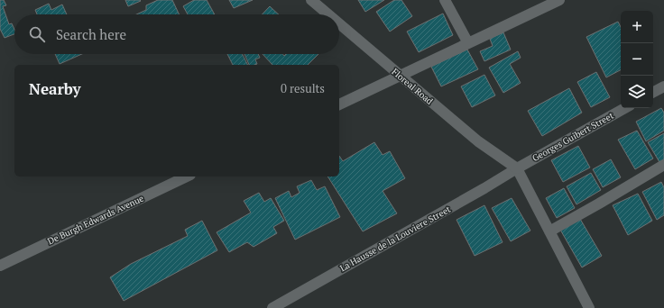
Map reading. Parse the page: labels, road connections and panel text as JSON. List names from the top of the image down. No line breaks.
{"streets":{"street":["Floreal Road","Georges Guibert Street","De Burgh Edwards Avenue","La Hausse de la Louviere Street"]},"crossings":[["Floreal Road","Georges Guibert Street"],["Floreal Road","La Hausse de la Louviere Street"],["Georges Guibert Street","La Hausse de la Louviere Street"]],"page":{"map_buttons":["+","−"],"search":"Search here","heading":["Nearby","0 results"]}}
